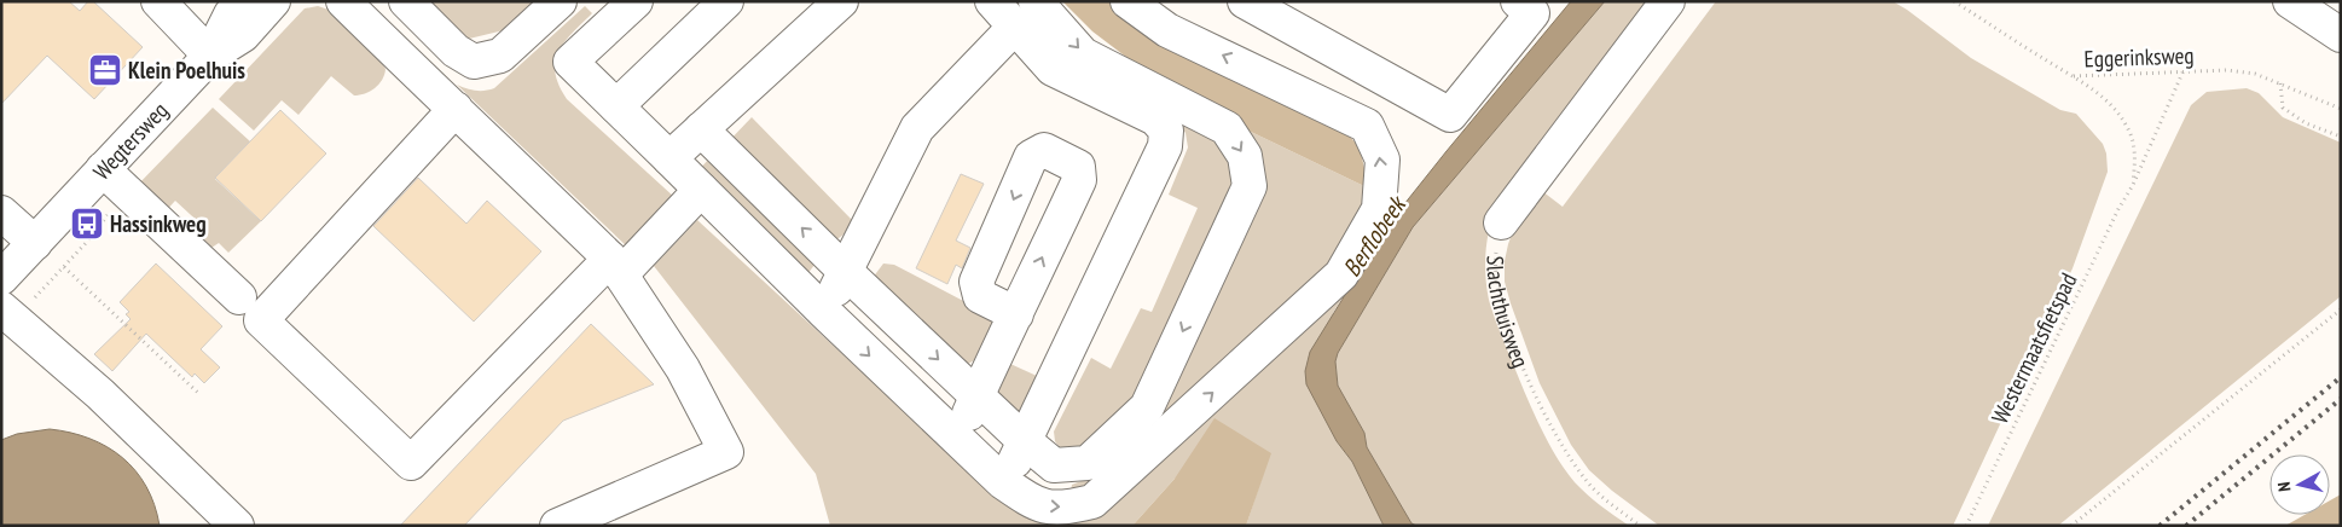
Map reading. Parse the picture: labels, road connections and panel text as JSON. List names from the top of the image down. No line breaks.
{"streets":{"street":["Wegtersweg","Slachthuisweg"],"path":["Eggerinksweg","Westermaatsfietspad"]},"crossings":[["Eggerinksweg","Westermaatsfietspad"]],"water":["Berflobeek"],"places":{"office":["Klein Poelhuis"],"bus stop":["Hassinkweg"]},"north":"left"}
